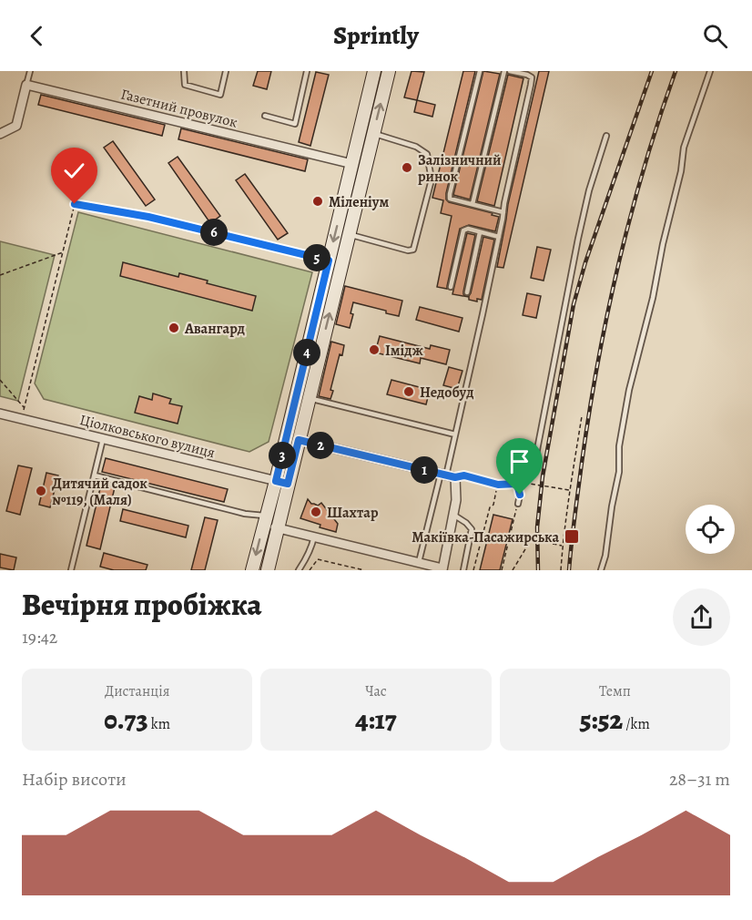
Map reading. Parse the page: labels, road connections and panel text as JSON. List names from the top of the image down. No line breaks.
{"streets":{"street":["Газетний провулок","Ціолковського вулиця"]},"places":{"other":["Залізничний ринок","Міленіум","Авангард","Імідж","Недобуд","Дитячий садок №119, (Маля)","Шахтар"],"transit":["Макіївка-Пасажирська"]},"page":{"header":"Sprintly","pins":["6","5","4","2","3","1"],"heading":["Вечірня пробіжка","19:42"],"stats":[["Дистанція","0.73 km"],["Час","4:17"],["Темп","5:52 /km"]],"chart":["Набір висоти","28–31 m"]}}
